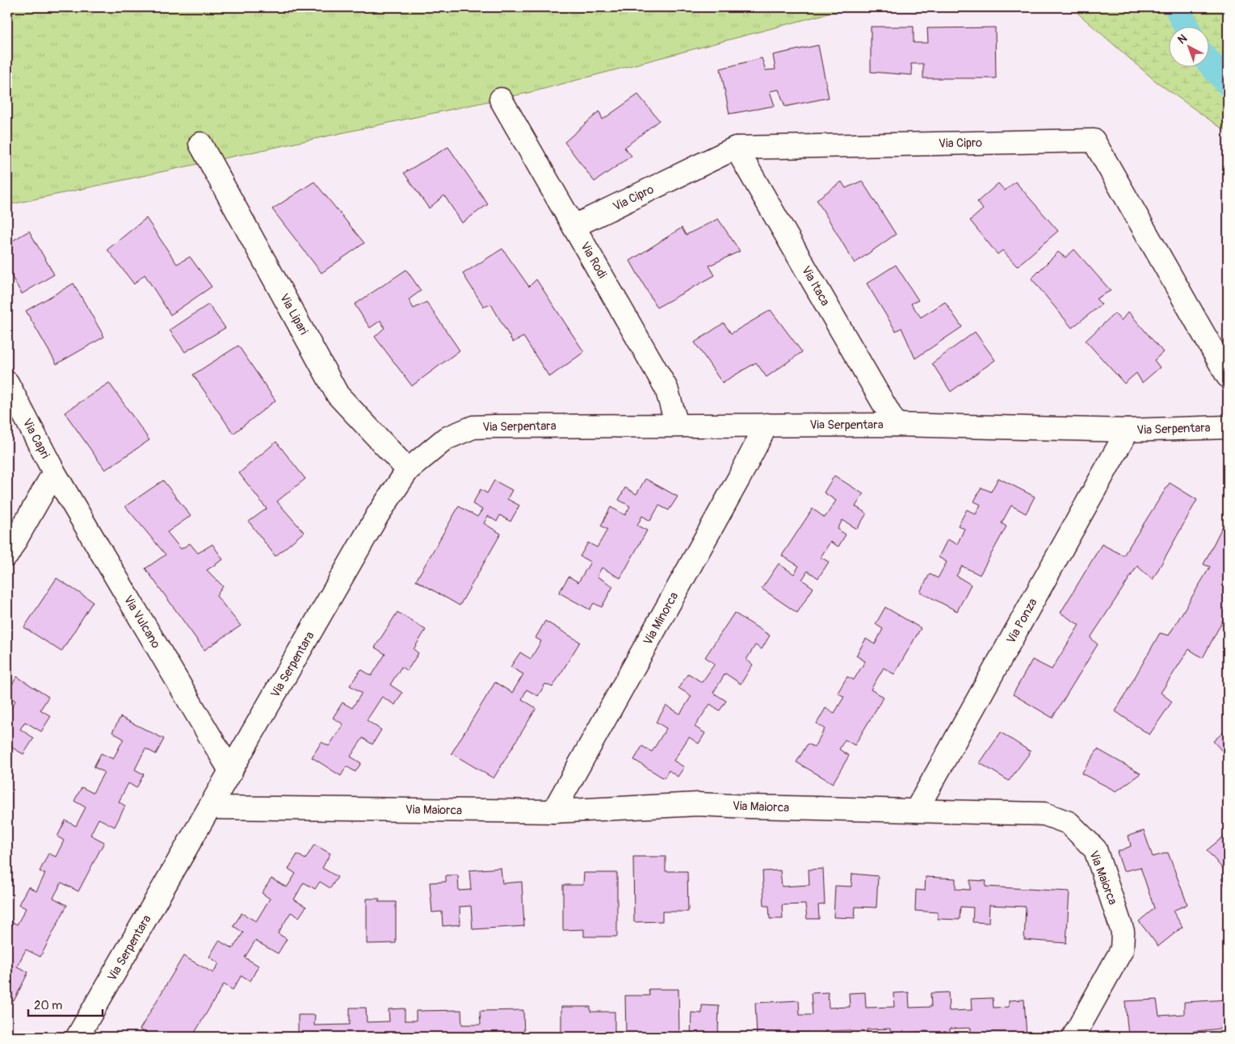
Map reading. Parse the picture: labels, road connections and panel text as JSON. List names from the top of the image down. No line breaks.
{"streets":{"street":["Via Cipro","Via Rodi","Via Itaca","Via Lipari","Via Serpentara","Via Capri","Via Minorca","Via Ponza","Via Vulcano","Via Maiorca"]},"crossings":[["Via Cipro","Via Rodi"],["Via Cipro","Via Itaca"],["Via Rodi","Via Serpentara"],["Via Itaca","Via Serpentara"],["Via Lipari","Via Serpentara"],["Via Serpentara","Via Minorca"],["Via Serpentara","Via Ponza"],["Via Serpentara","Via Vulcano"],["Via Serpentara","Via Maiorca"],["Via Capri","Via Vulcano"],["Via Minorca","Via Maiorca"],["Via Ponza","Via Maiorca"]],"scale_bar":"20 m","north":"top left"}
